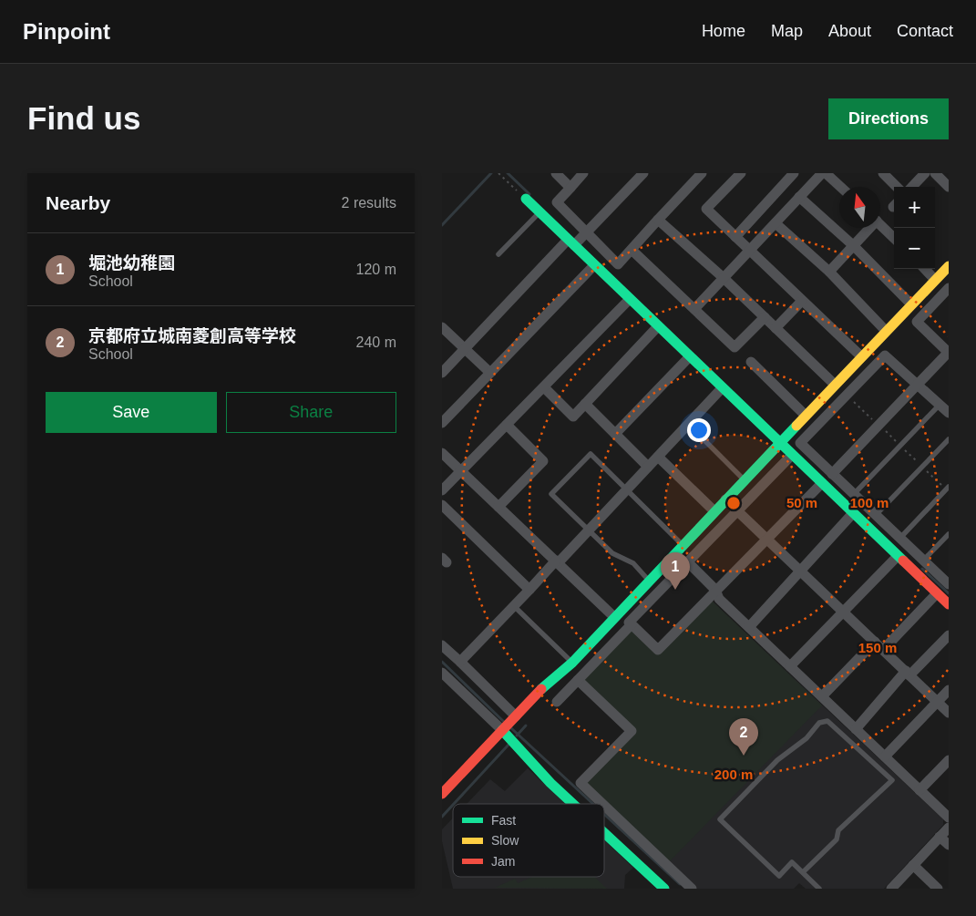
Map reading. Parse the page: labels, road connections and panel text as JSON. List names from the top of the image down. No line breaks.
{"legend":["Fast","Slow","Jam"],"north":"top","page":{"header":"Pinpoint","nav":["Home","Map","About","Contact"],"buttons":["Directions",["Save","Share"]],"title":"Find us","heading":["Nearby","2 results"],"map_buttons":["+","−"],"list":[{"mark":"1","name":"堀池幼稚園","note":"School","value":"120 m"},{"mark":"2","name":"京都府立城南菱創高等学校","note":"School","value":"240 m"}],"pins":["1","2"]},"rings":["50 m","100 m","150 m","200 m"]}
